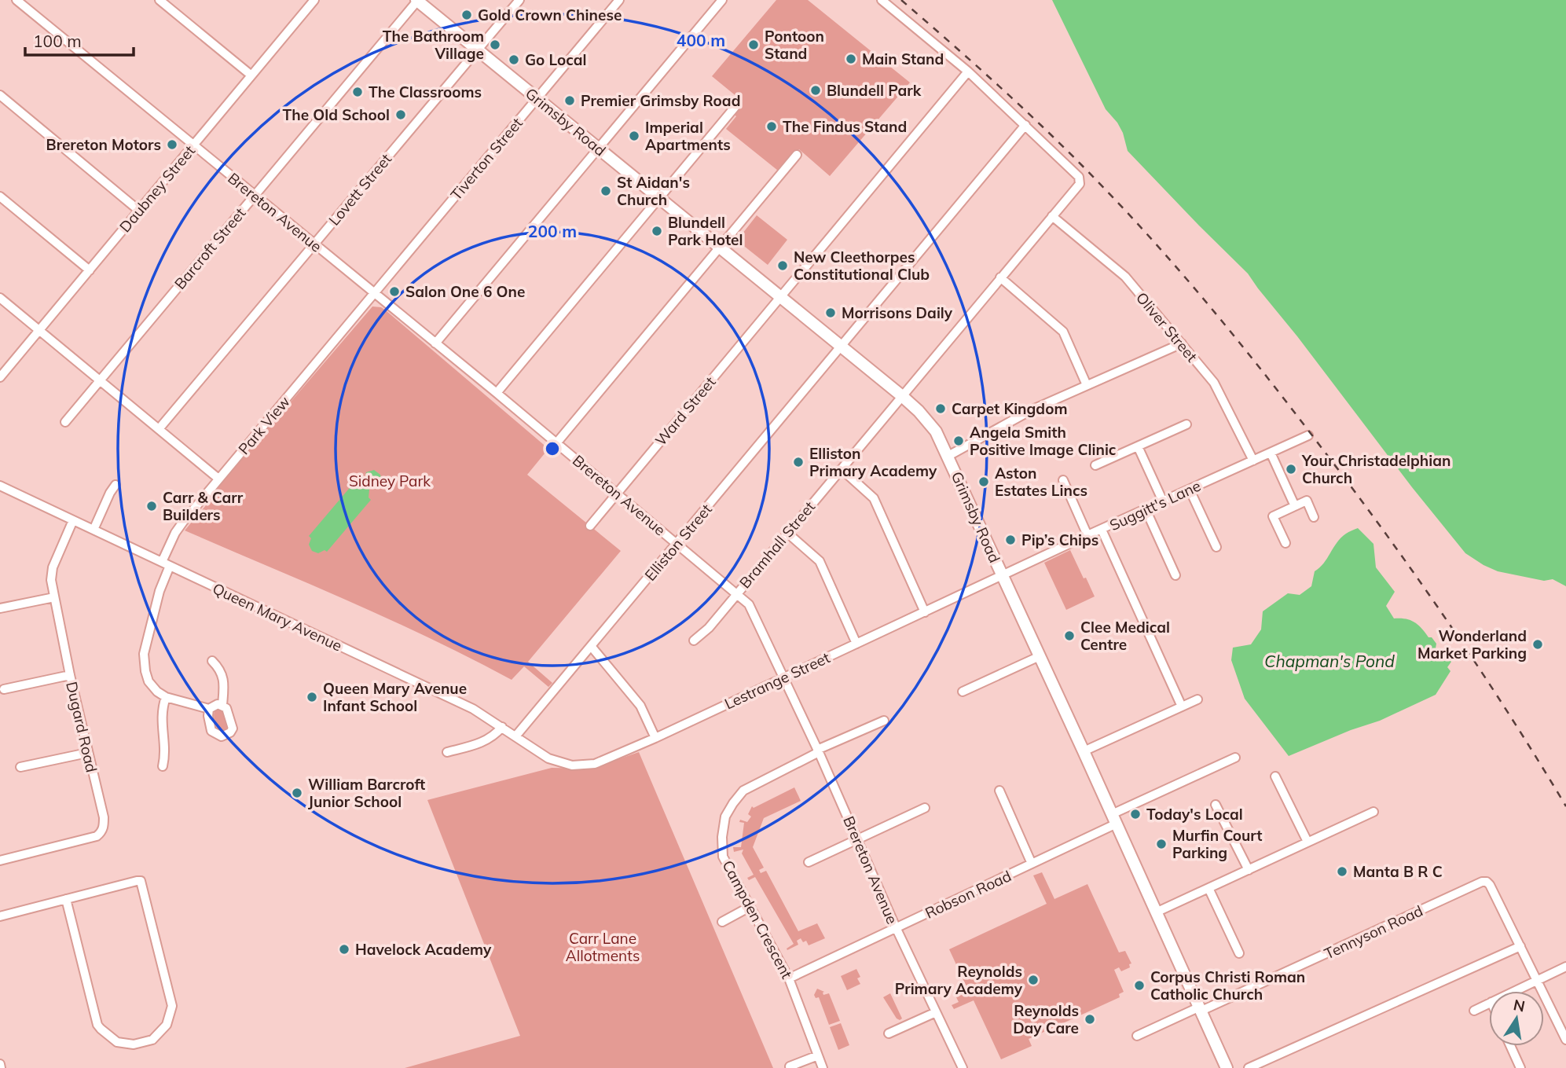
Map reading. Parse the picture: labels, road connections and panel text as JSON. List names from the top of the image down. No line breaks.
{"streets":{"main road":["Grimsby Road"],"street":["Tiverton Street","Daubney Street","Lovett Street","Brereton Avenue","Barcroft Street","Oliver Street","Ward Street","Park View","Suggitt's Lane","Elliston Street","Bramhall Street","Queen Mary Avenue","Lestrange Street","Dugard Road","Robson Road","Campden Crescent","Tennyson Road"]},"crossings":[["Grimsby Road","Tiverton Street"],["Grimsby Road","Lovett Street"],["Grimsby Road","Barcroft Street"],["Grimsby Road","Ward Street"],["Grimsby Road","Suggitt's Lane"],["Grimsby Road","Elliston Street"],["Grimsby Road","Bramhall Street"],["Grimsby Road","Lestrange Street"],["Grimsby Road","Robson Road"],["Grimsby Road","Tennyson Road"],["Tiverton Street","Brereton Avenue"],["Tiverton Street","Park View"],["Daubney Street","Brereton Avenue"],["Lovett Street","Brereton Avenue"],["Brereton Avenue","Barcroft Street"],["Brereton Avenue","Ward Street"],["Brereton Avenue","Park View"],["Brereton Avenue","Elliston Street"],["Brereton Avenue","Bramhall Street"],["Brereton Avenue","Lestrange Street"],["Brereton Avenue","Robson Road"],["Brereton Avenue","Campden Crescent"],["Oliver Street","Suggitt's Lane"],["Oliver Street","Bramhall Street"],["Park View","Queen Mary Avenue"],["Suggitt's Lane","Lestrange Street"],["Elliston Street","Bramhall Street"],["Elliston Street","Queen Mary Avenue"],["Queen Mary Avenue","Lestrange Street"],["Queen Mary Avenue","Dugard Road"],["Robson Road","Campden Crescent"]],"water":["Chapman's Pond"],"parks":["Sidney Park","Carr Lane Allotments"],"places":["Gold Crown Chinese","The Bathroom Village","Pontoon Stand","Main Stand","Go Local","Blundell Park","The Classrooms","Premier Grimsby Road","The Old School","The Findus Stand","Imperial Apartments","Brereton Motors","St Aidan's Church","Blundell Park Hotel","New Cleethorpes Constitutional Club","Salon One 6 One","Morrisons Daily","Carpet Kingdom","Angela Smith Positive Image Clinic","Elliston Primary Academy","Your Christadelphian Church","Aston Estates Lincs","Carr & Carr Builders","Pip’s Chips","Clee Medical Centre","Wonderland Market Parking","Queen Mary Avenue Infant School","William Barcroft Junior School","Today's Local","Murfin Court Parking","Manta B R C","Havelock Academy","Reynolds Primary Academy","Corpus Christi Roman Catholic Church","Reynolds Day Care"],"scale_bar":"100 m","north":"top","rings":["400 m","200 m"]}
